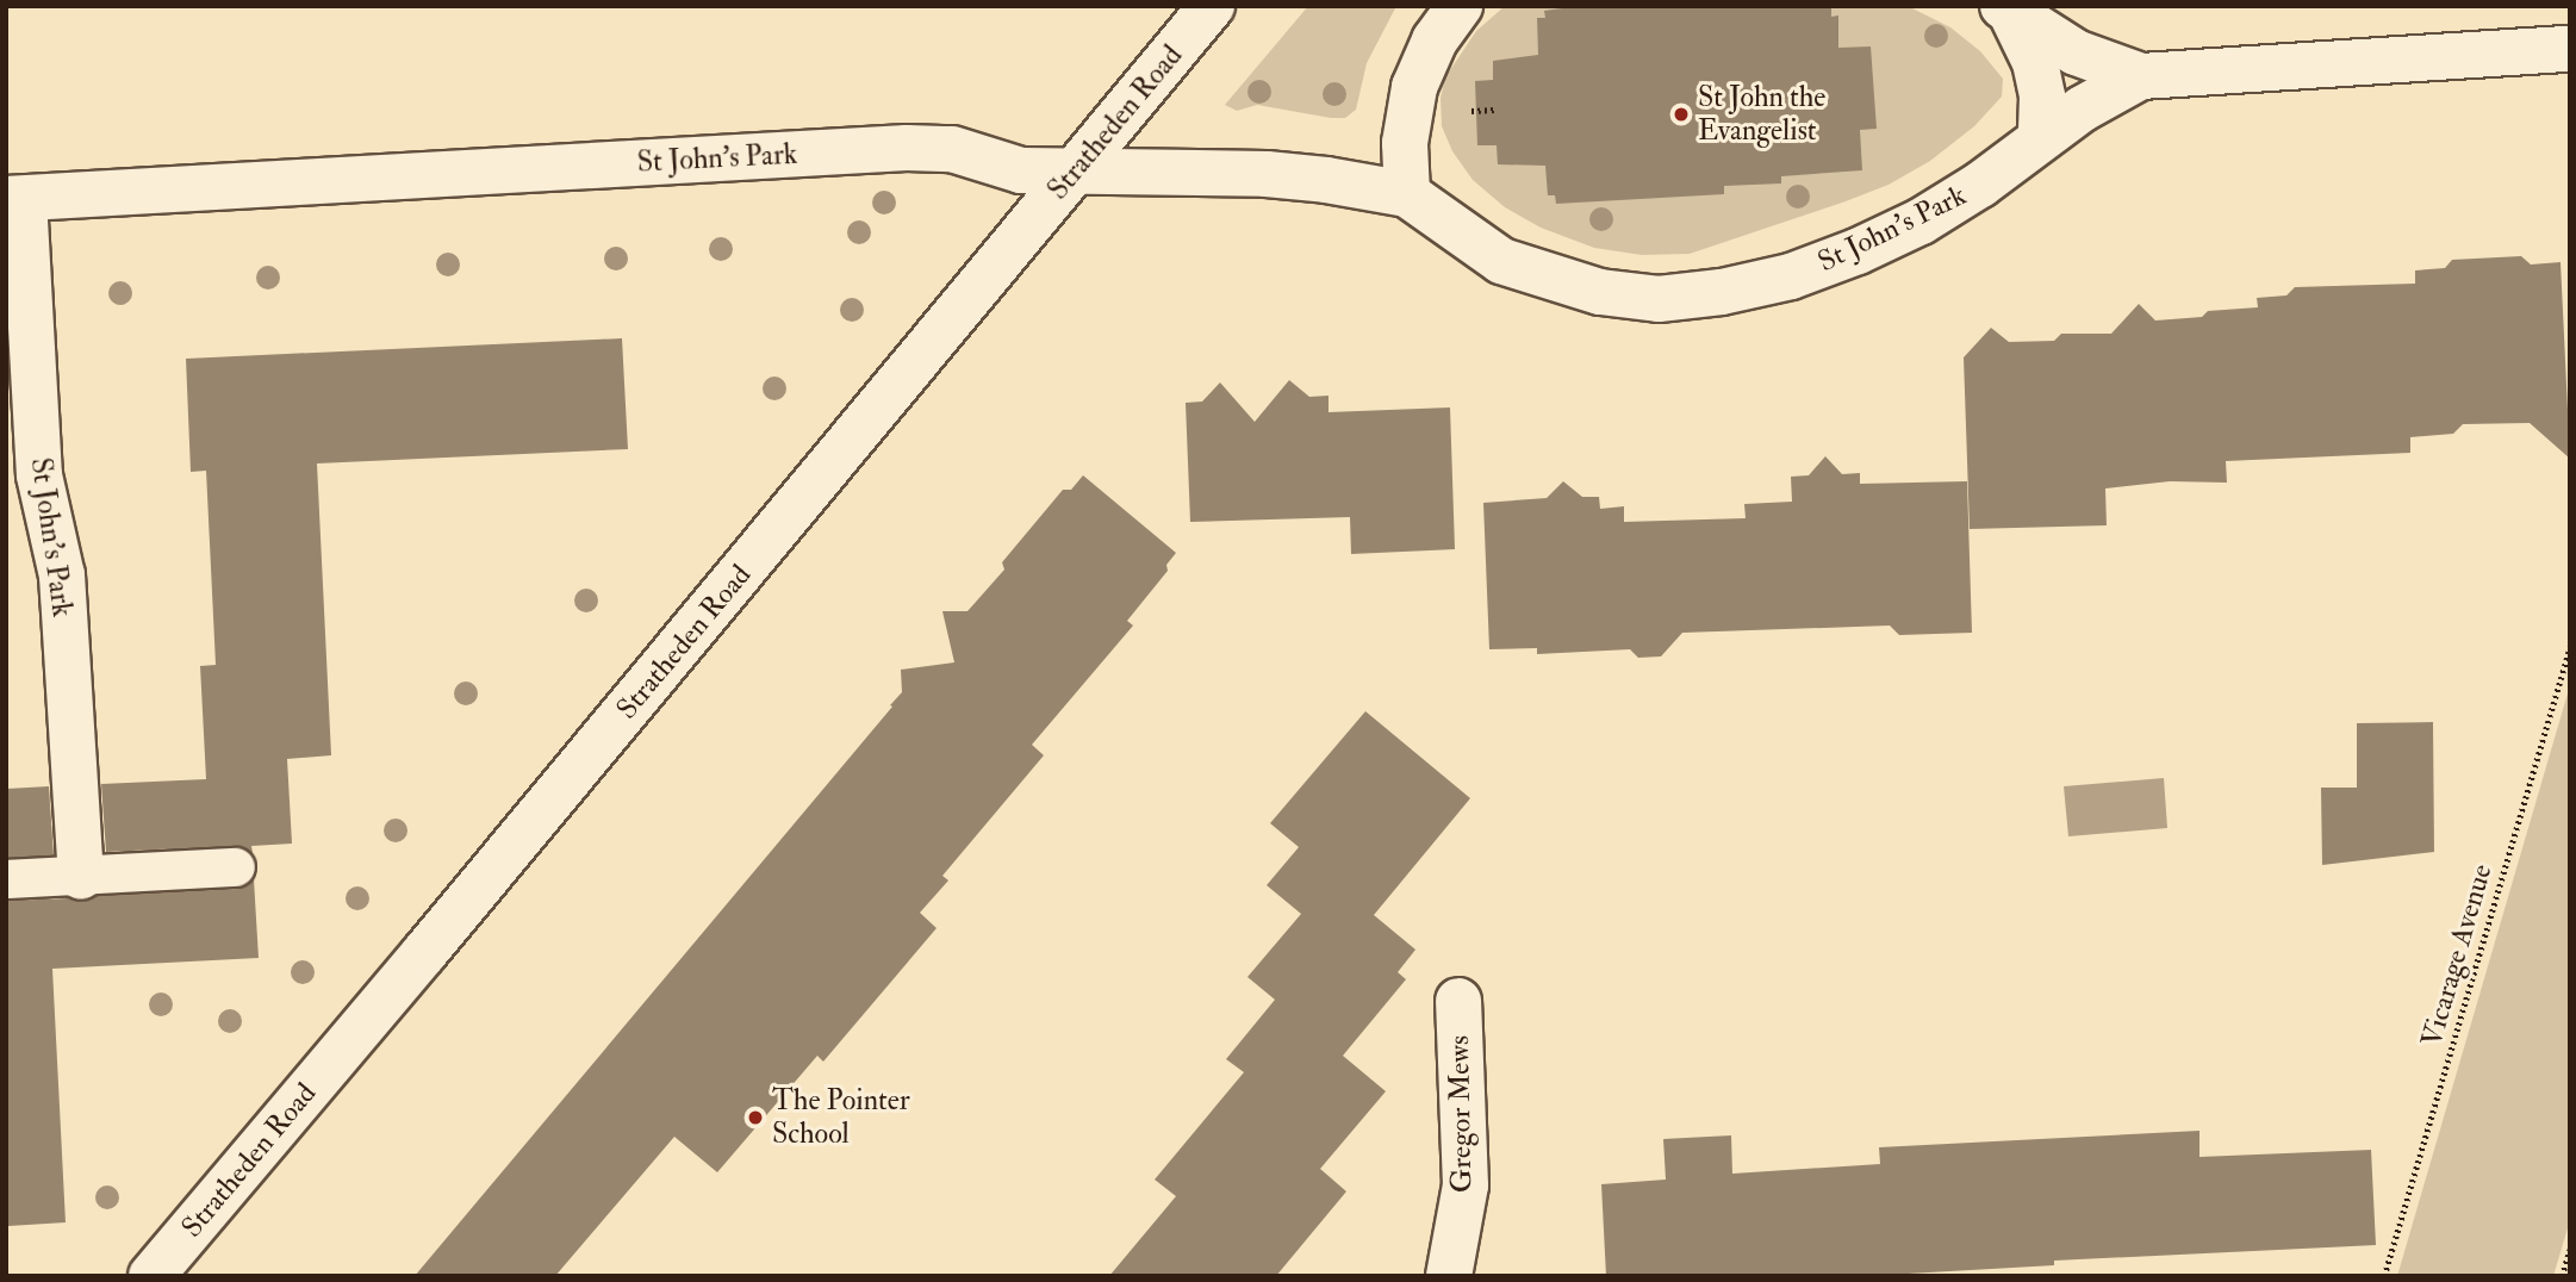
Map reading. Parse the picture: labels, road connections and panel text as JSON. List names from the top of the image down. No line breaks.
{"streets":{"street":["Stratheden Road","St John's Park","Gregor Mews"],"path":["Vicarage Avenue"]},"crossings":[["Stratheden Road","St John's Park"]],"places":["St John the Evangelist","The Pointer School"]}
